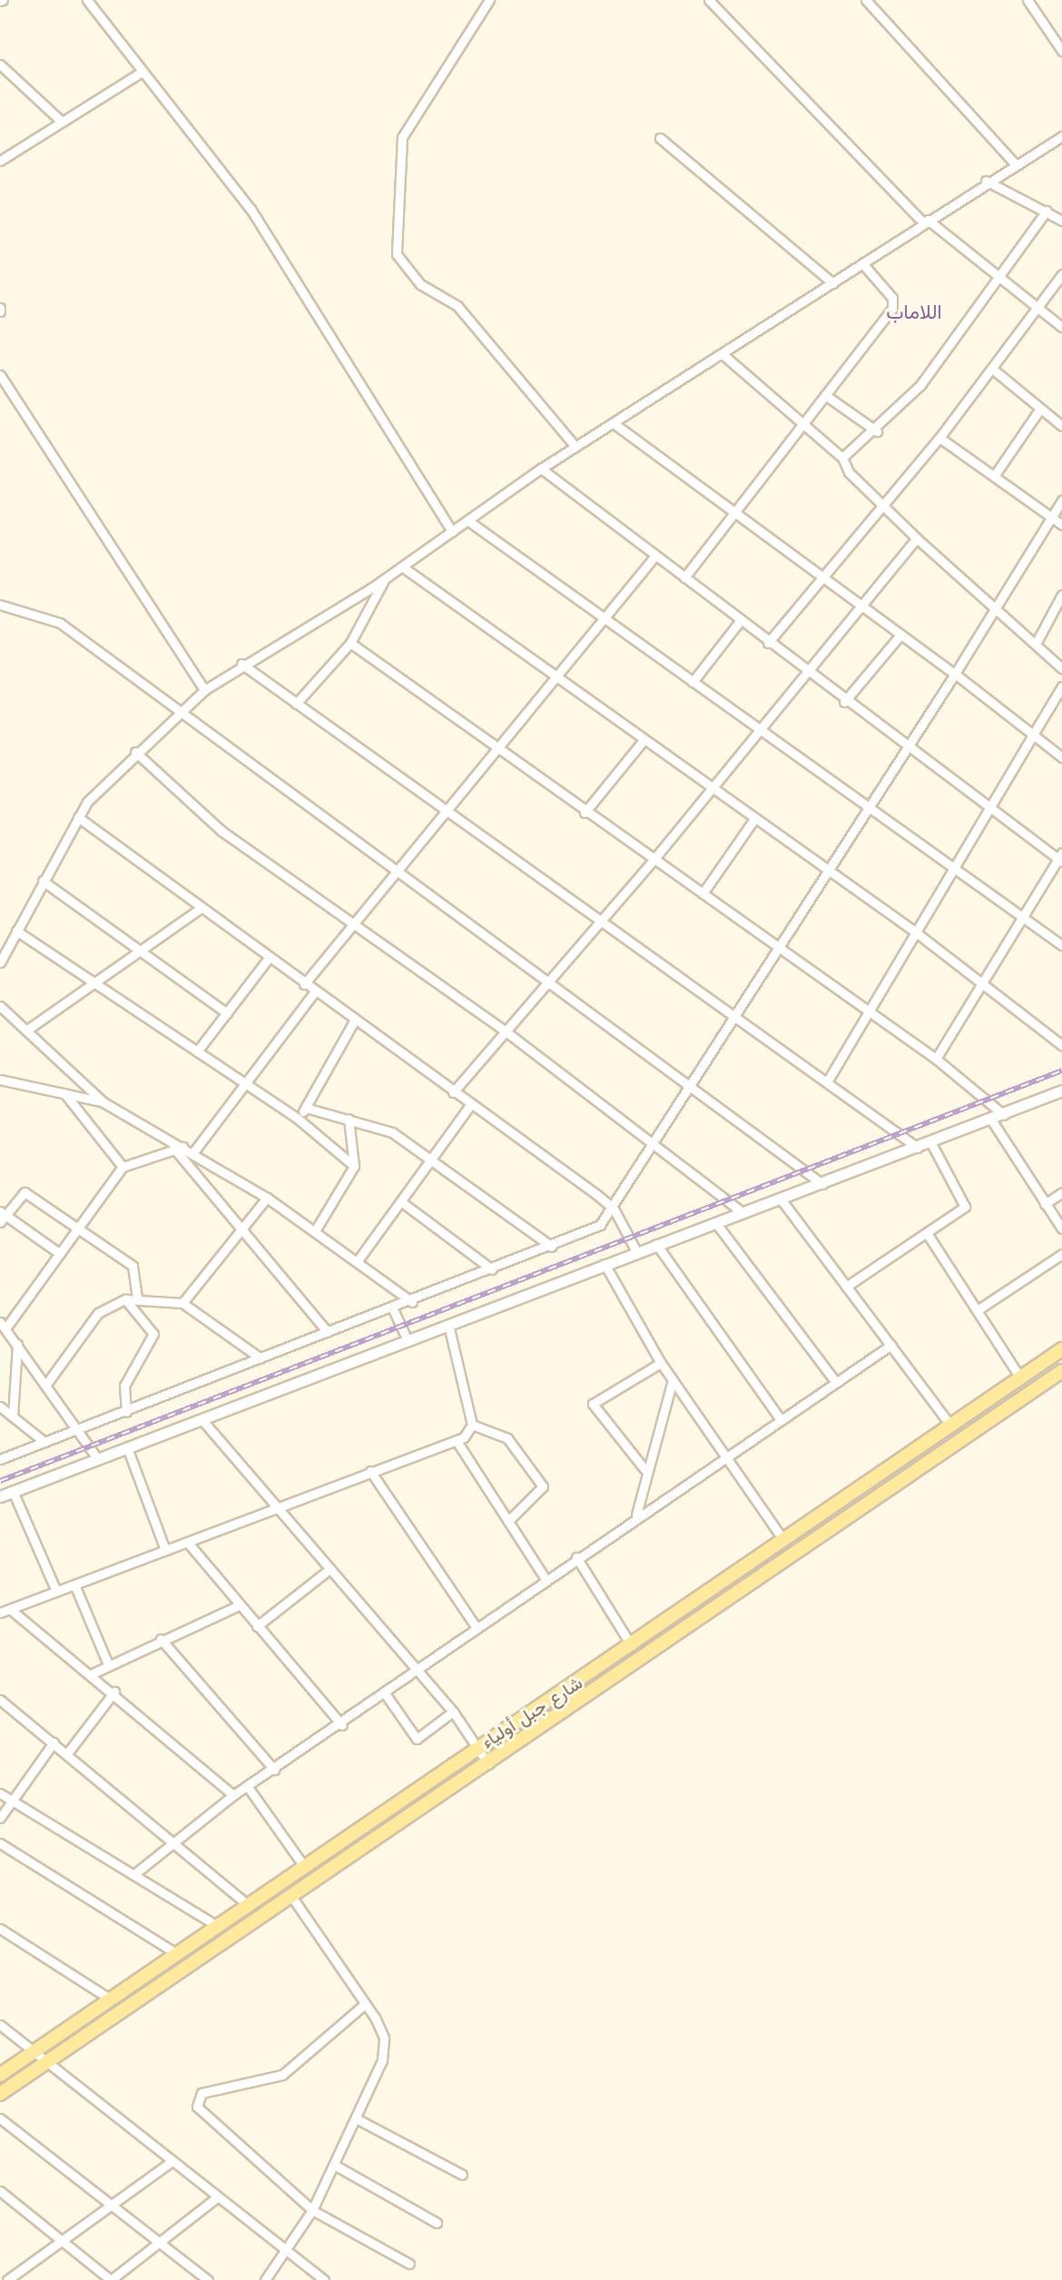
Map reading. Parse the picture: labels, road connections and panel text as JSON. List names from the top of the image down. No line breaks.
{"streets":{"main road":["شارع جبل أولياء"]},"districts":["اللاماب"]}
